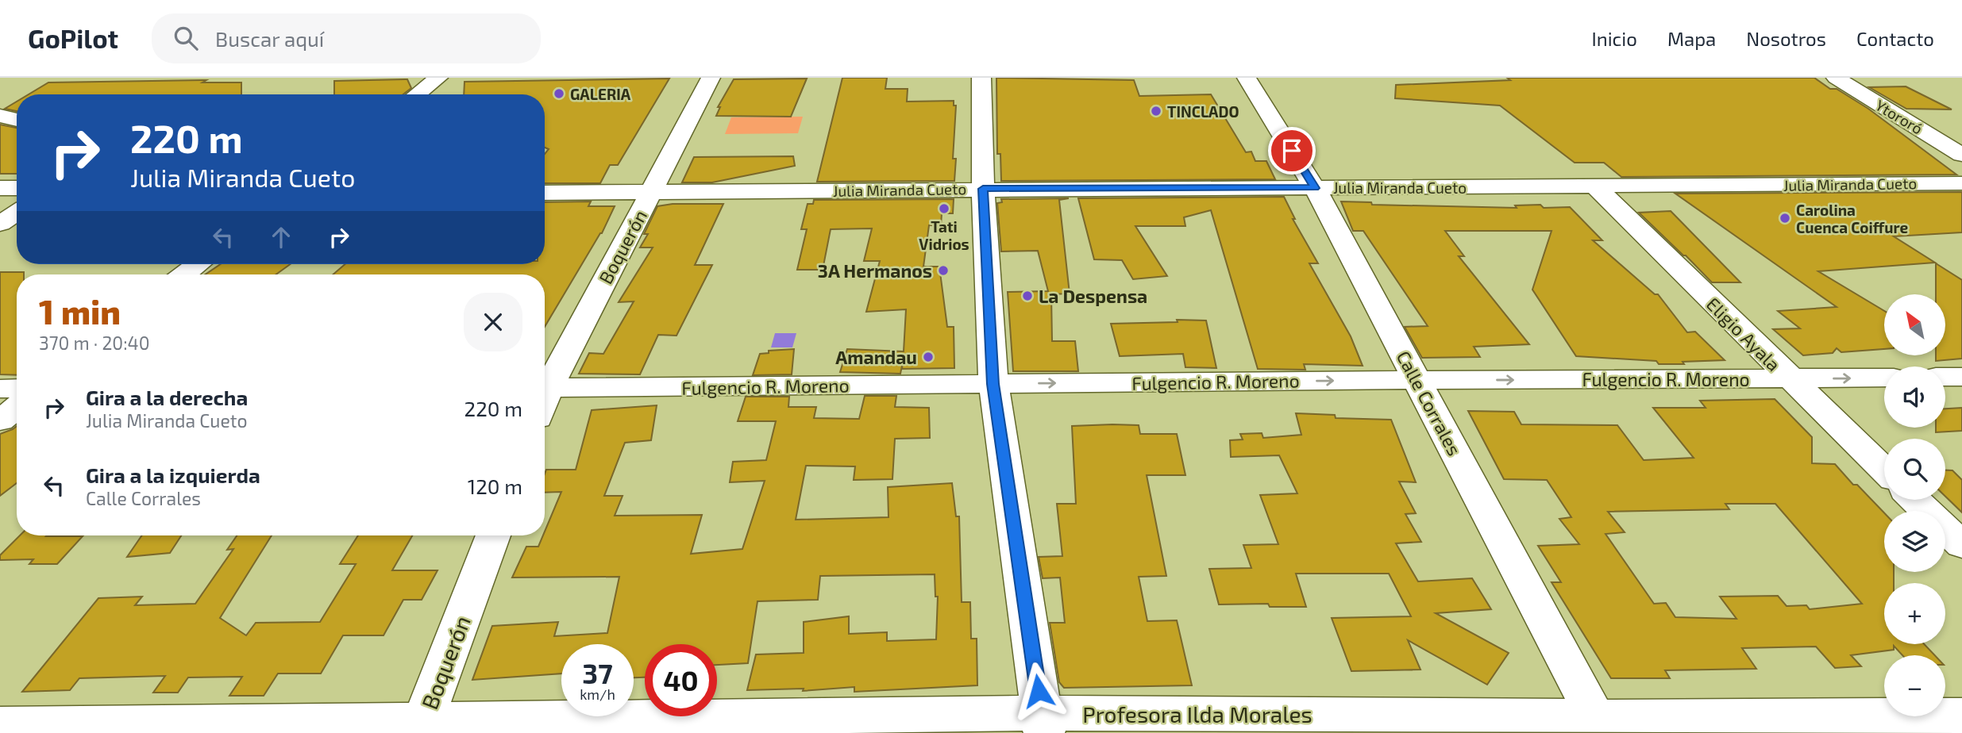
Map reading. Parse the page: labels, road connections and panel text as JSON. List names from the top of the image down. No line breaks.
{"streets":{"street":["Ytororó","Julia Miranda Cueto","Boquerón","Eligio Ayala","Fulgencio R. Moreno","Calle Corrales","Profesora Ilda Morales"]},"crossings":[["Julia Miranda Cueto","Boquerón"],["Julia Miranda Cueto","Eligio Ayala"],["Julia Miranda Cueto","Calle Corrales"],["Boquerón","Profesora Ilda Morales"],["Eligio Ayala","Fulgencio R. Moreno"],["Fulgencio R. Moreno","Calle Corrales"],["Calle Corrales","Profesora Ilda Morales"]],"one_way":["Fulgencio R. Moreno"],"places":["GALERIA","TINCLADO","Tati Vidrios","Carolina Cuenca Coiffure","3A Hermanos","La Despensa","Amandau"],"north":"top left","page":{"header":"GoPilot","search":"Buscar aquí","nav":["Inicio","Mapa","Nosotros","Contacto"],"turn":["220 m","Julia Miranda Cueto"],"heading":["1 min","370 m · 20:40"],"map_buttons":["+","−"],"list":[{"name":"Gira a la derecha","note":"Julia Miranda Cueto","value":"220 m"},{"name":"Gira a la izquierda","note":"Calle Corrales","value":"120 m"}],"speed":"37 km/h","limit":"40"}}
